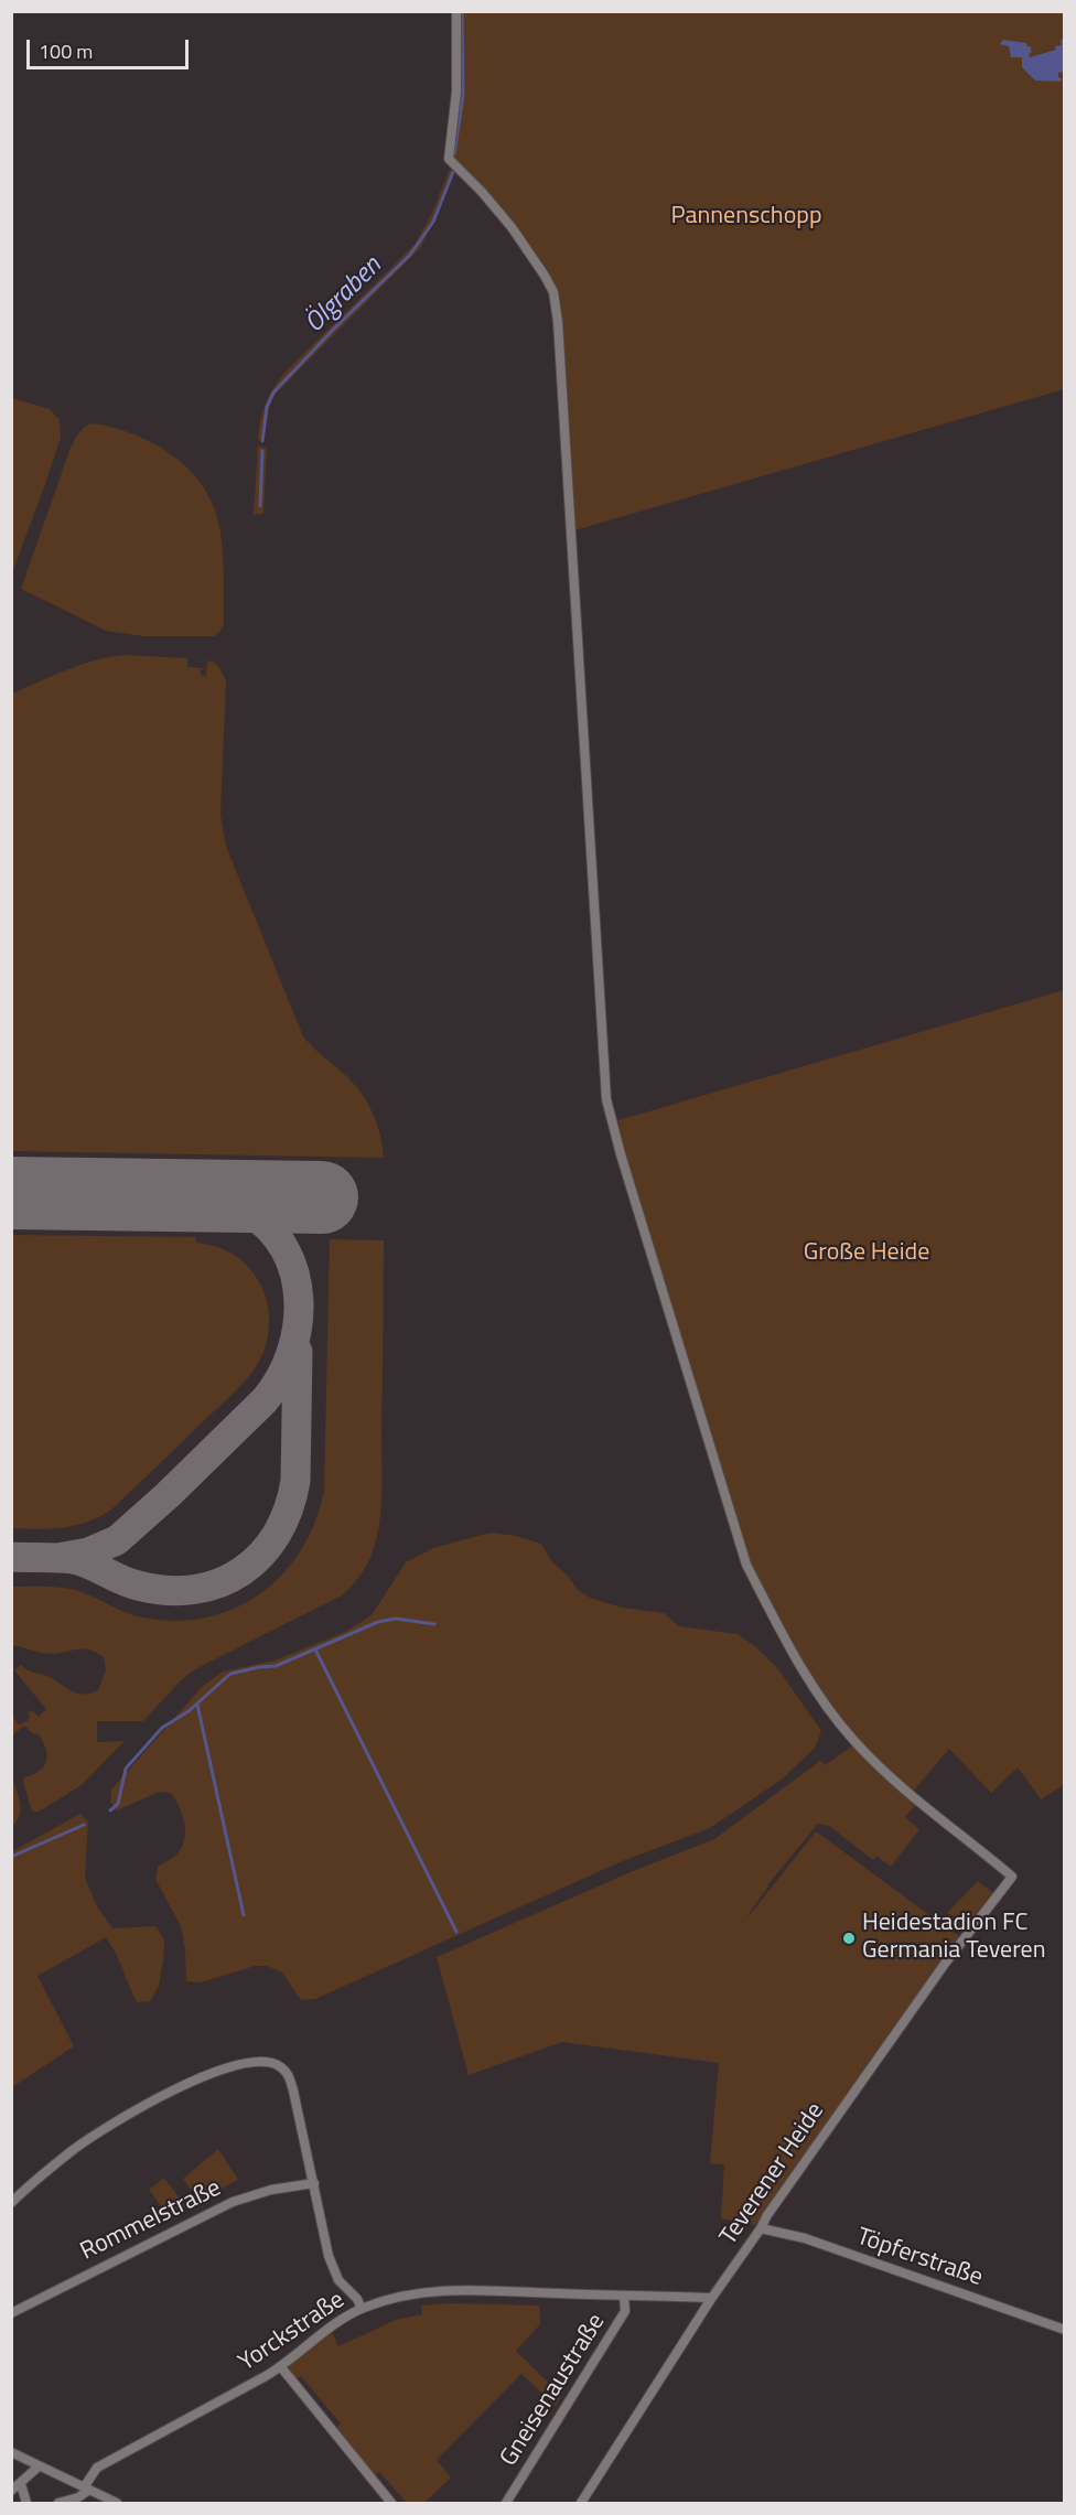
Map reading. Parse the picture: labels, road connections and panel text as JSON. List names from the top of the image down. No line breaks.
{"streets":{"street":["Teverener Heide","Rommelstraße","Töpferstraße","Yorckstraße","Gneisenaustraße"]},"crossings":[["Teverener Heide","Töpferstraße"],["Yorckstraße","Gneisenaustraße"]],"water":["Ölgraben"],"parks":["Pannenschopp","Große Heide"],"places":["Heidestadion FC Germania Teveren"],"scale_bar":"100 m"}
